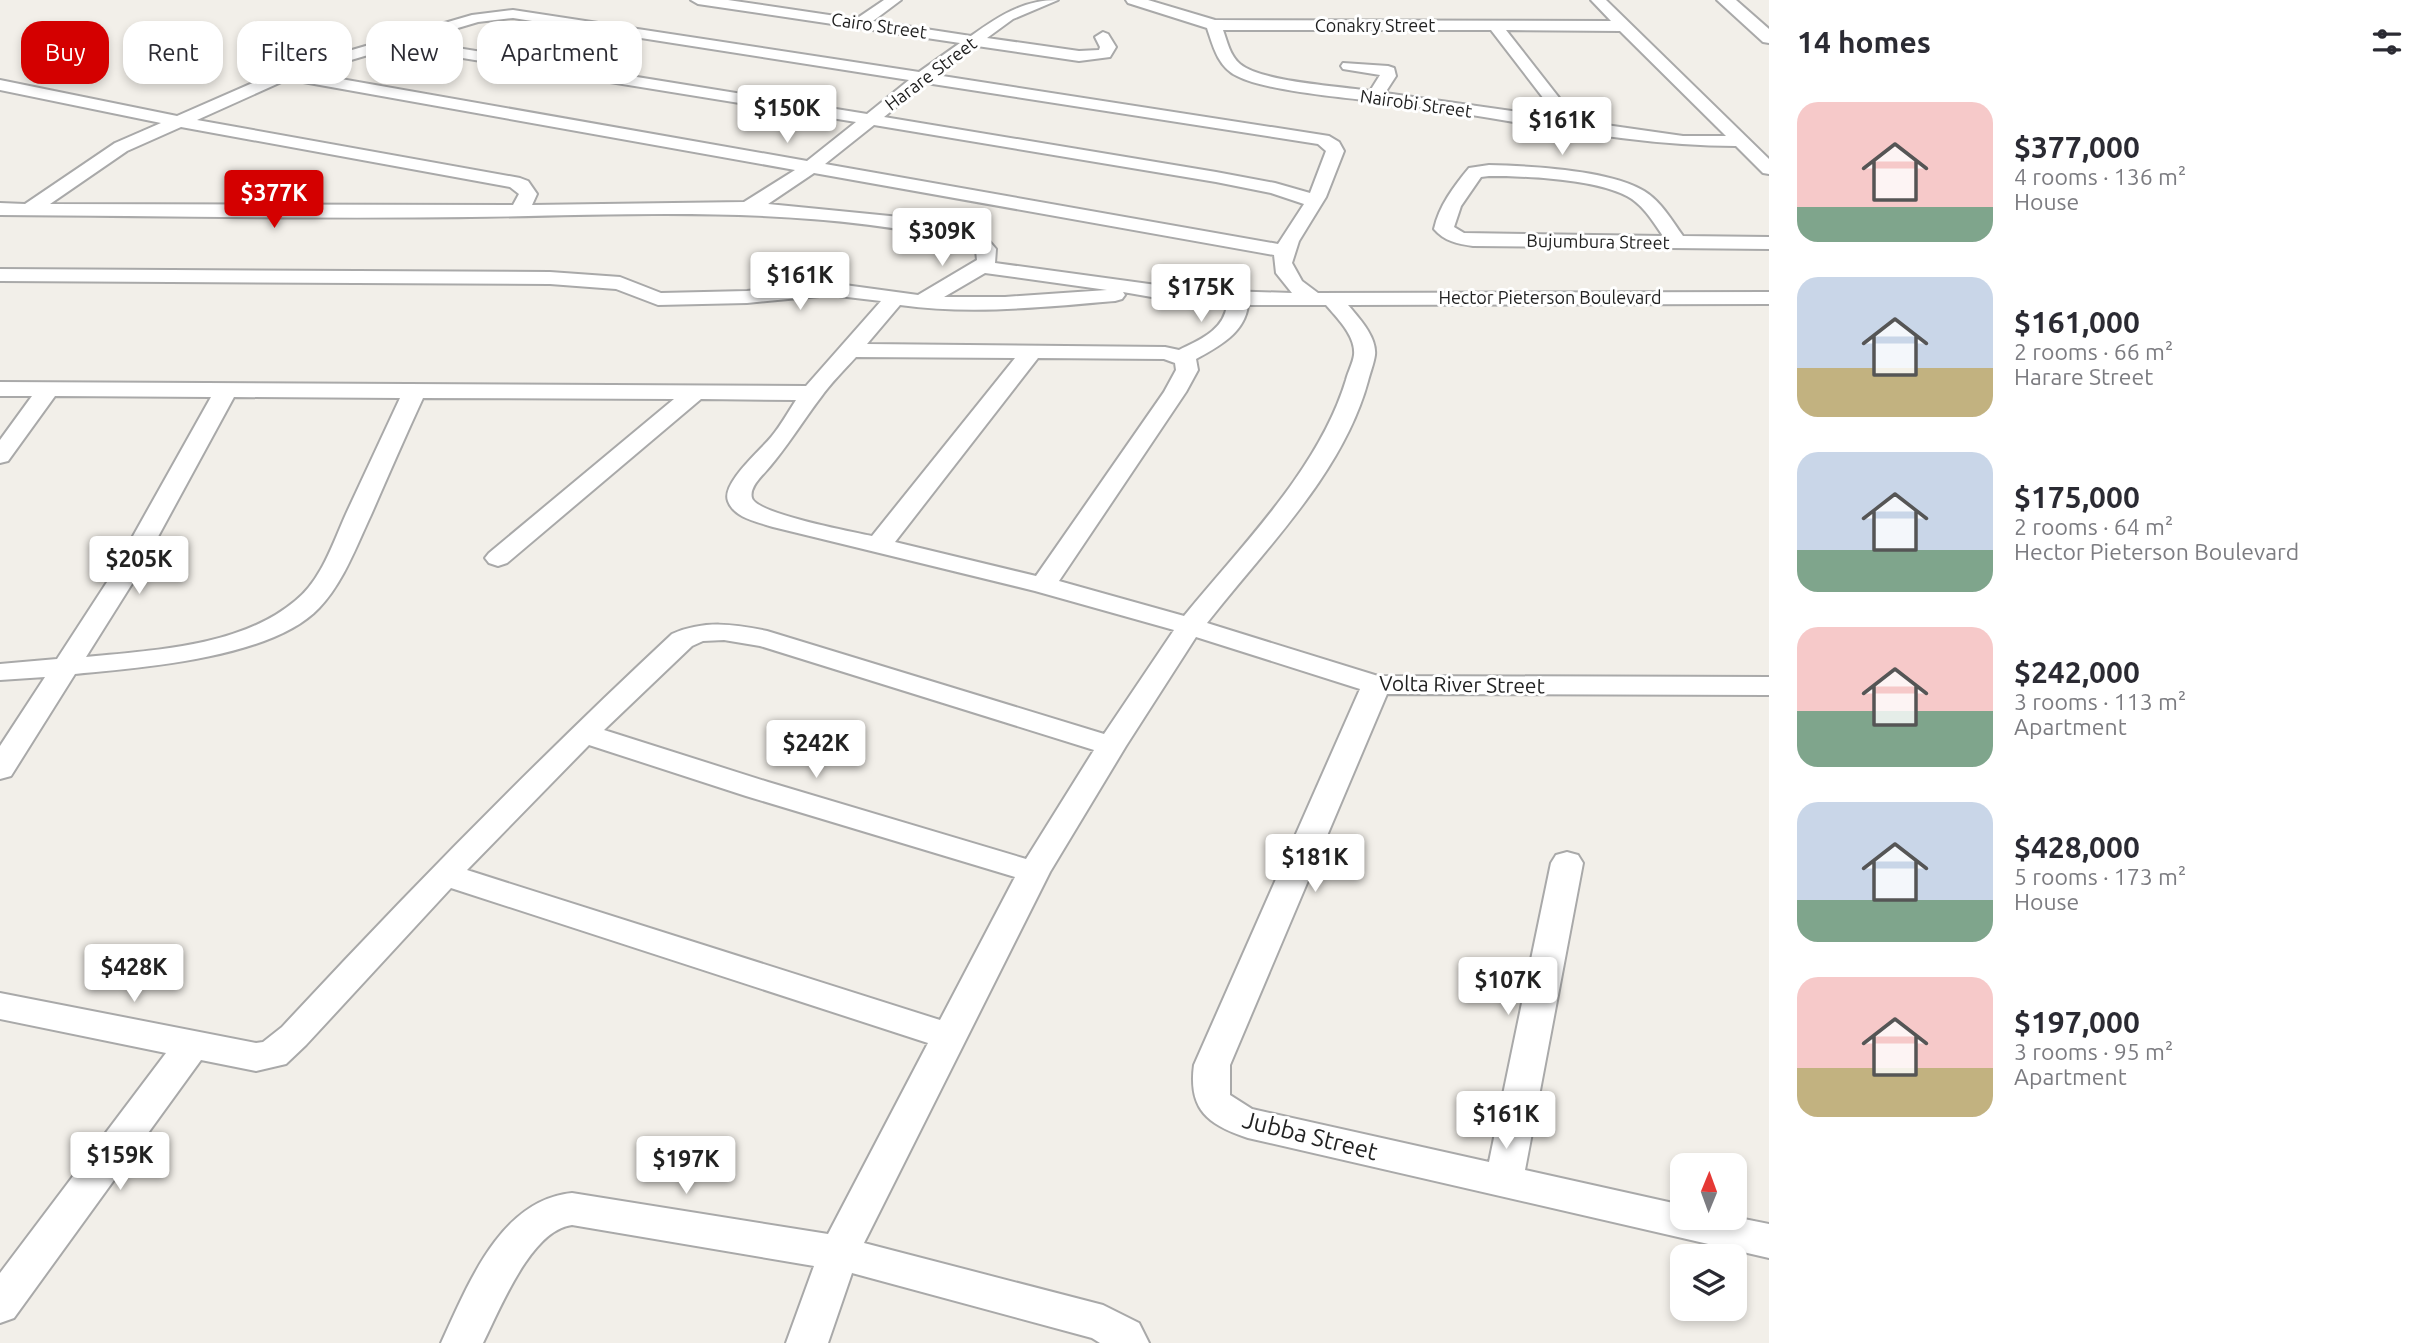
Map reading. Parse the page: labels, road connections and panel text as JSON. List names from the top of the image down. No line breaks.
{"streets":{"street":["Cairo Street","Conakry Street","Harare Street","Nairobi Street","Bujumbura Street","Hector Pieterson Boulevard","Volta River Street","Jubba Street"]},"crossings":[["Cairo Street","Harare Street"],["Conakry Street","Nairobi Street"],["Volta River Street","Jubba Street"]],"north":"top","page":{"heading":"14 homes","chip":["Buy","Rent","Filters","New","Apartment"],"list":[{"name":"$377,000","note":"4 rooms · 136 m² · House"},{"name":"$161,000","note":"2 rooms · 66 m² · Harare Street"},{"name":"$175,000","note":"2 rooms · 64 m² · Hector Pieterson Boulevard"},{"name":"$242,000","note":"3 rooms · 113 m² · Apartment"},{"name":"$428,000","note":"5 rooms · 173 m² · House"},{"name":"$197,000","note":"3 rooms · 95 m² · Apartment"}],"price":["$150K","$161K","$377K","$309K","$161K","$175K","$205K","$242K","$181K","$428K","$107K","$161K","$159K","$197K"]}}
